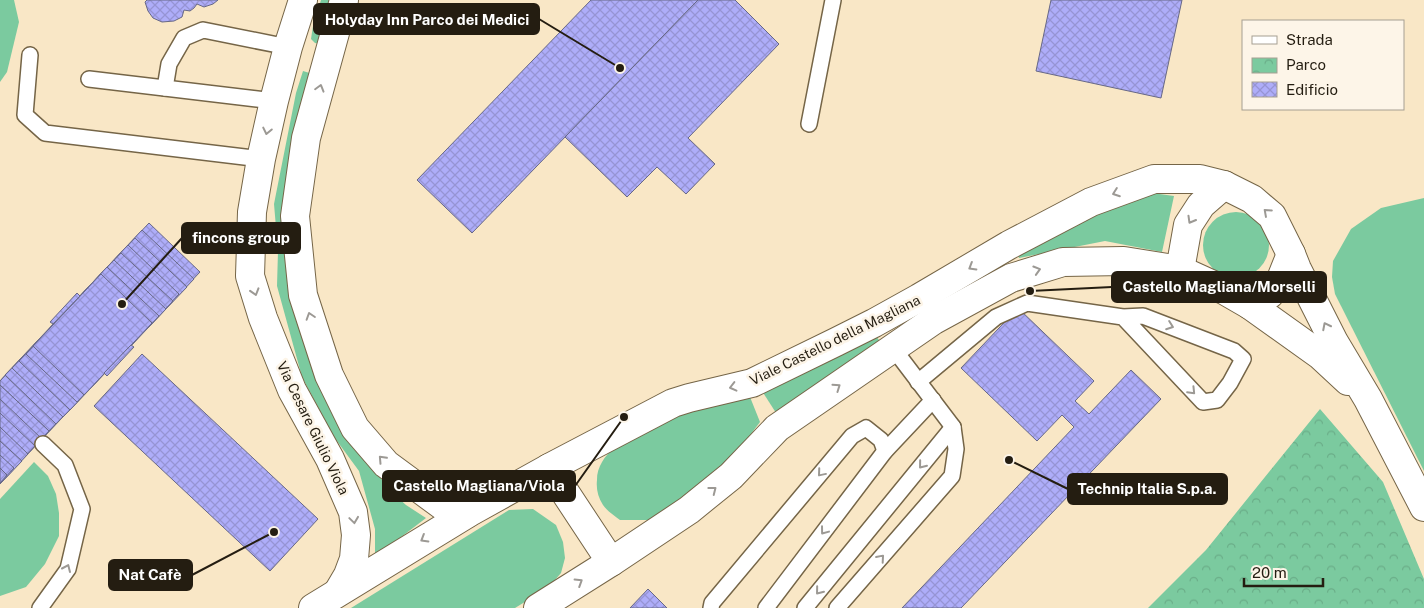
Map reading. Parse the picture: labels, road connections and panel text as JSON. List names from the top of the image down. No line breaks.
{"streets":{"street":["Viale Castello della Magliana","Via Cesare Giulio Viola"]},"crossings":[["Viale Castello della Magliana","Via Cesare Giulio Viola"]],"one_way":["Via Cesare Giulio Viola"],"places":["Holyday Inn Parco dei Medici","Castello Magliana/Morselli","fincons group","Castello Magliana/Viola","Technip Italia S.p.a.","Nat Cafè"],"legend":["Strada","Parco","Edificio"],"scale_bar":"20 m"}
